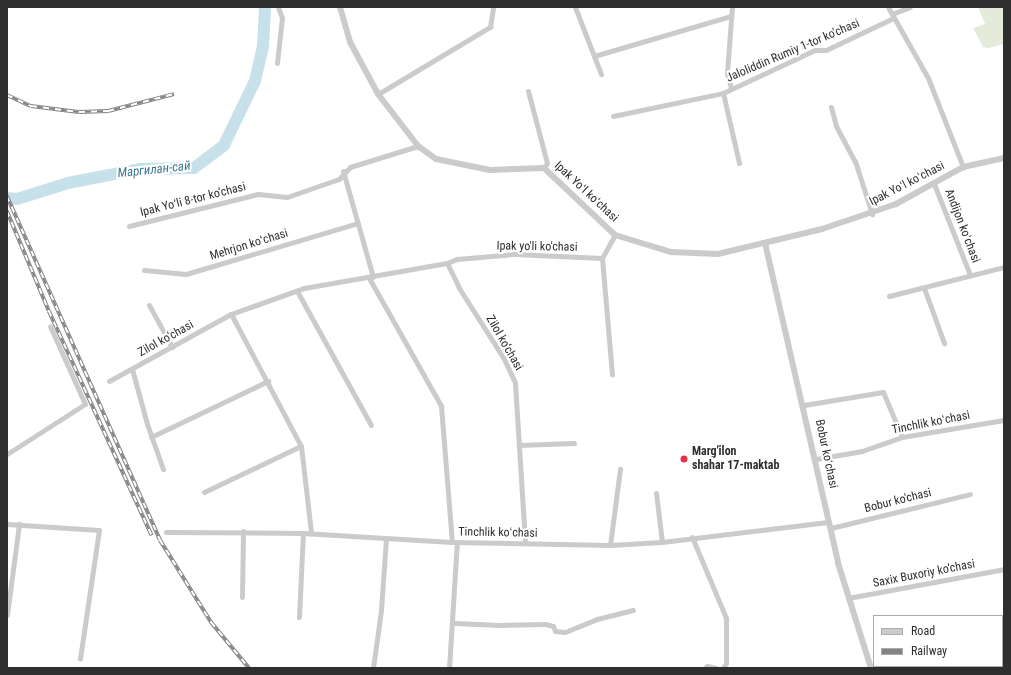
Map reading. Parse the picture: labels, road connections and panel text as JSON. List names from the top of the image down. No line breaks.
{"streets":{"street":["Jaloliddin Rumiy 1-tor koʼchasi","Ipak Yoʻl koʻchasi","Ipak Yoʻli 8-tor koʼchasi","Andijon koʻchasi","Mehrjon koʻchasi","Ipak yo'li ko'chasi","Zilol ko‘chasi","Tinchlik koʻchasi","Bobur koʻchasi","Bobur ko'chasi","Saxix Buxoriy ko‘chasi"]},"crossings":[["Ipak Yoʻl koʻchasi","Ipak Yoʻli 8-tor koʼchasi"],["Ipak Yoʻl koʻchasi","Andijon koʻchasi"],["Ipak Yoʻl koʻchasi","Bobur koʻchasi"],["Ipak yo'li ko'chasi","Zilol ko‘chasi"],["Zilol ko‘chasi","Tinchlik koʻchasi"],["Tinchlik koʻchasi","Bobur koʻchasi"],["Tinchlik koʻchasi","Bobur ko'chasi"],["Bobur koʻchasi","Bobur ko'chasi"],["Bobur koʻchasi","Saxix Buxoriy ko‘chasi"]],"water":["Маргилан-сай"],"places":["Marg'ilon shahar 17-maktab"],"legend":["Road","Railway"]}
